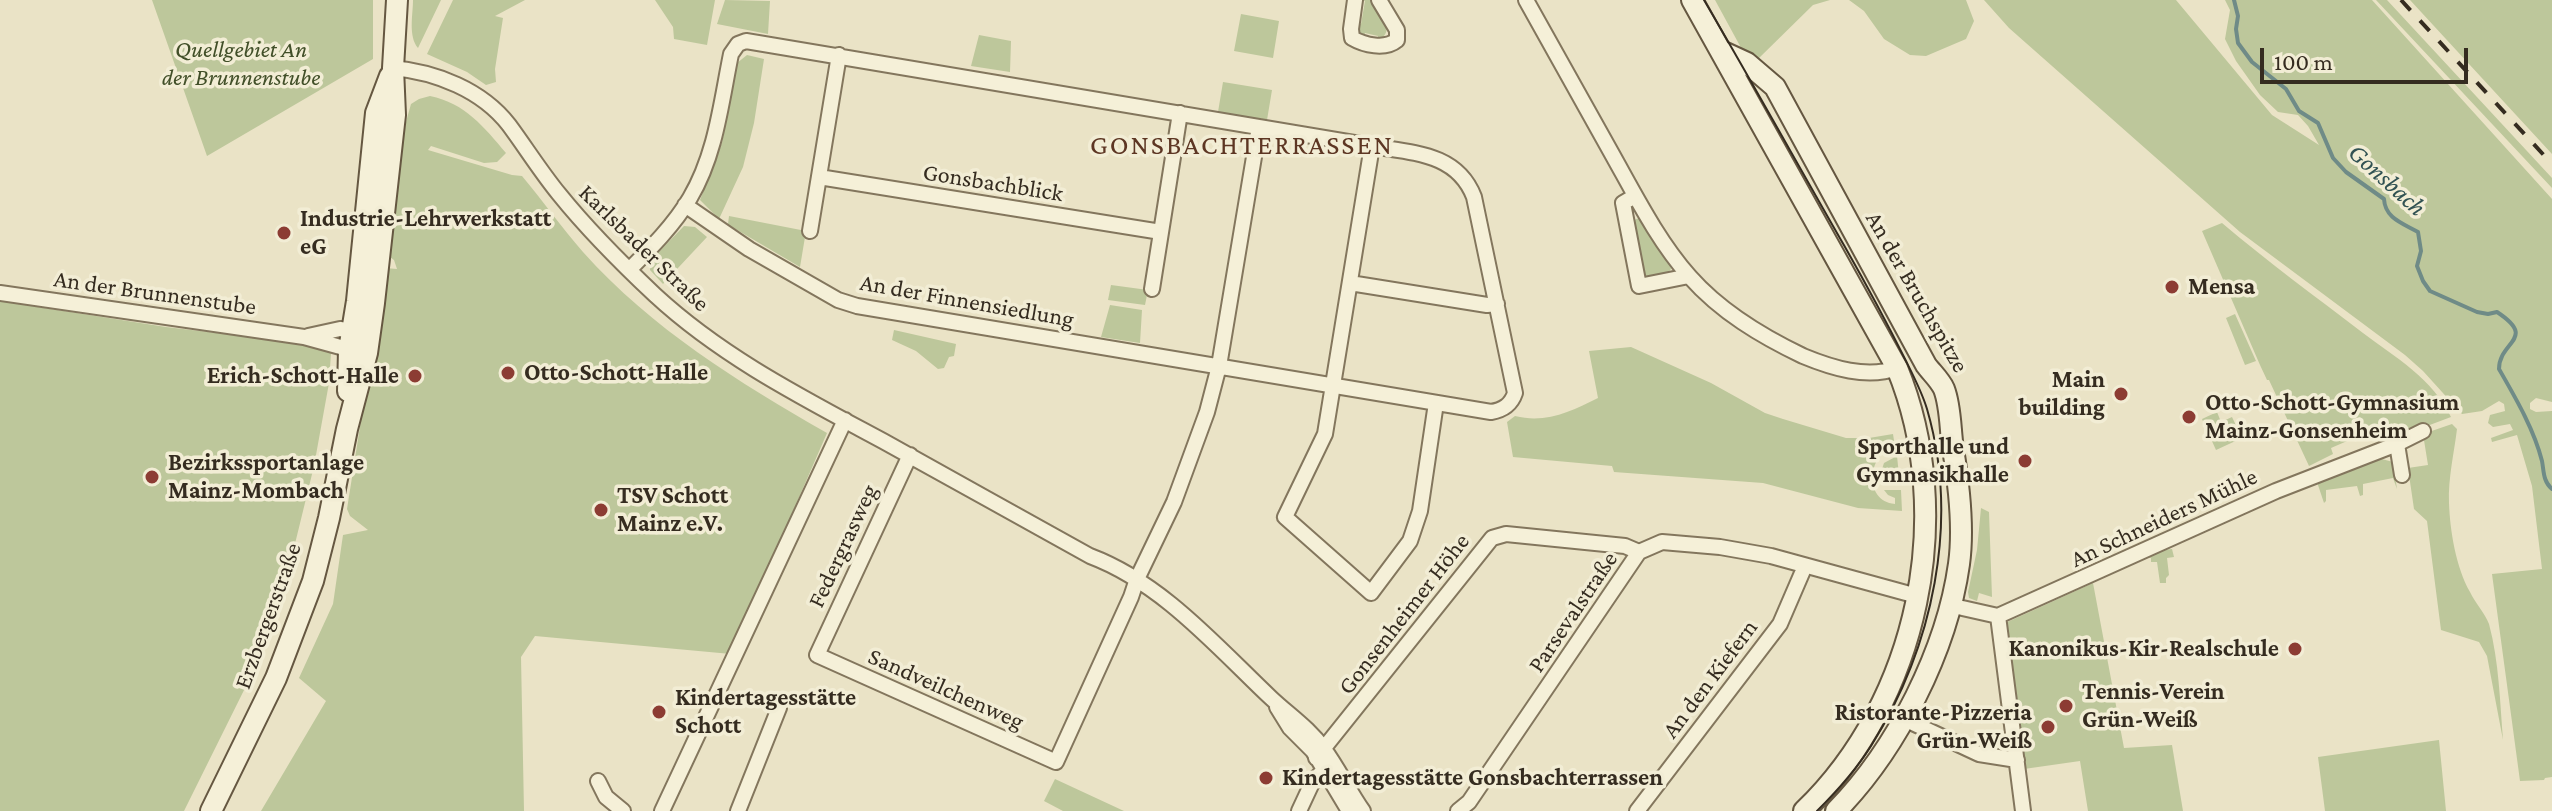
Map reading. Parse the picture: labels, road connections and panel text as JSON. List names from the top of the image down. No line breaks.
{"streets":{"main road":["An der Bruchspitze","Erzbergerstraße"],"street":["Gonsbachblick","Karlsbader Straße","An der Brunnenstube","An der Finnensiedlung","An Schneiders Mühle","Federgrasweg","Parsevalstraße","Gonsenheimer Höhe","An den Kiefern","Sandveilchenweg"]},"crossings":[["Karlsbader Straße","Federgrasweg"],["Karlsbader Straße","Gonsenheimer Höhe"],["Karlsbader Straße","Erzbergerstraße"],["Karlsbader Straße","Sandveilchenweg"],["An der Brunnenstube","Erzbergerstraße"],["Federgrasweg","Sandveilchenweg"],["Parsevalstraße","Gonsenheimer Höhe"],["Parsevalstraße","An den Kiefern"]],"districts":["GONSBACHTERRASSEN"],"water":["Gonsbach"],"parks":["Quellgebiet An der Brunnenstube"],"places":["Industrie-Lehrwerkstatt eG","Mensa","Otto-Schott-Halle","Erich-Schott-Halle","Main building","Otto-Schott-Gymnasium Mainz-Gonsenheim","Sporthalle und Gymnasikhalle","Bezirkssportanlage Mainz-Mombach","TSV Schott Mainz e.V.","Kanonikus-Kir-Realschule","Tennis-Verein Grün-Weiß","Kindertagesstätte Schott","Ristorante-Pizzeria Grün-Weiß","Kindertagesstätte Gonsbachterrassen"],"scale_bar":"100 m"}
